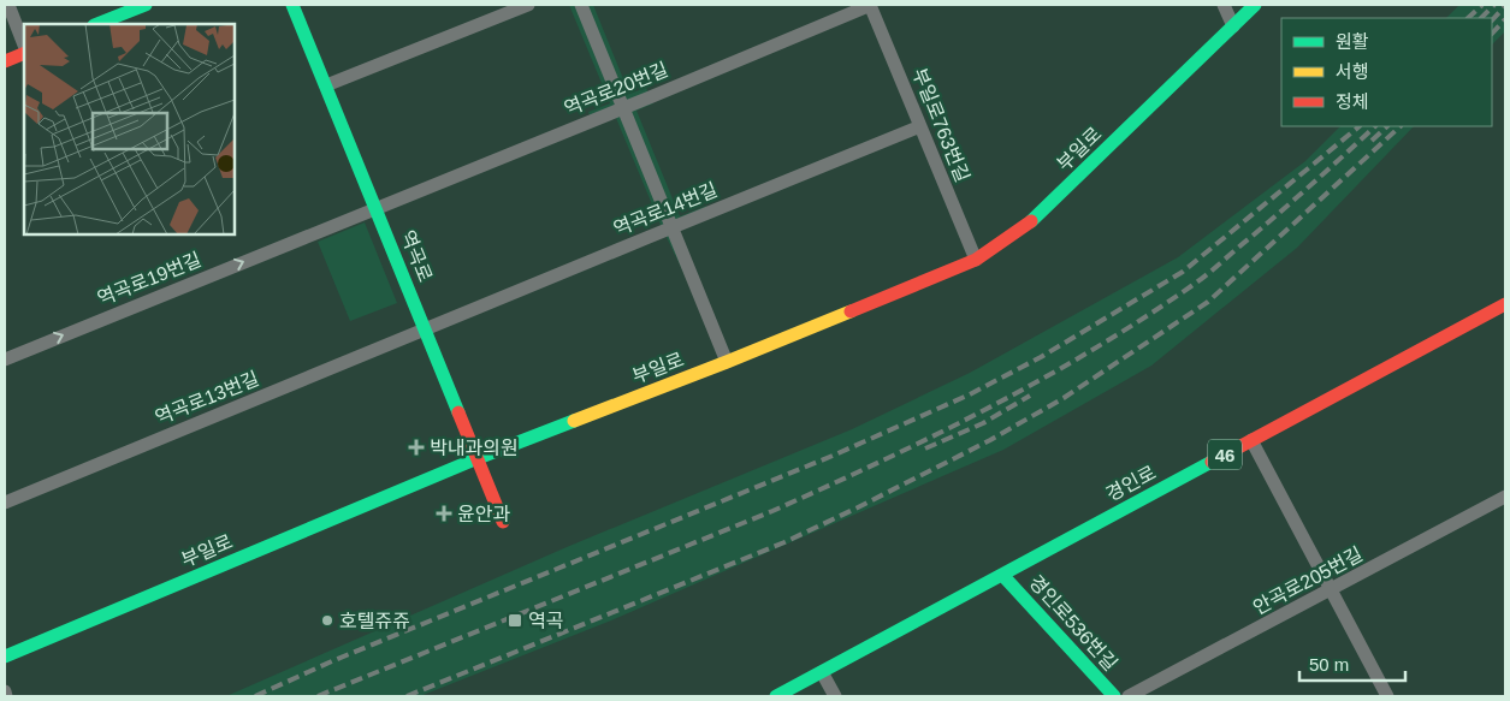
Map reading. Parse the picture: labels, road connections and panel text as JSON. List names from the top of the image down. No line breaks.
{"streets":{"street":["역곡로20번길","부일로763번길","부일로","역곡로14번길","역곡로","역곡로19번길","역곡로13번길","46","경인로","안곡로205번길","경인로536번길"]},"crossings":[["역곡로20번길","부일로763번길"],["역곡로20번길","역곡로"],["역곡로20번길","역곡로19번길"],["부일로763번길","부일로"],["부일로763번길","역곡로14번길"],["부일로","역곡로"],["역곡로14번길","역곡로"],["역곡로14번길","역곡로13번길"],["역곡로","역곡로19번길"],["역곡로","역곡로13번길"],["경인로","경인로536번길"]],"one_way":["역곡로19번길"],"places":{"health":["박내과의원","윤안과"],"other":["호텔쥬쥬"],"transit":["역곡"]},"legend":["원활","서행","정체"],"scale_bar":"50 m"}
